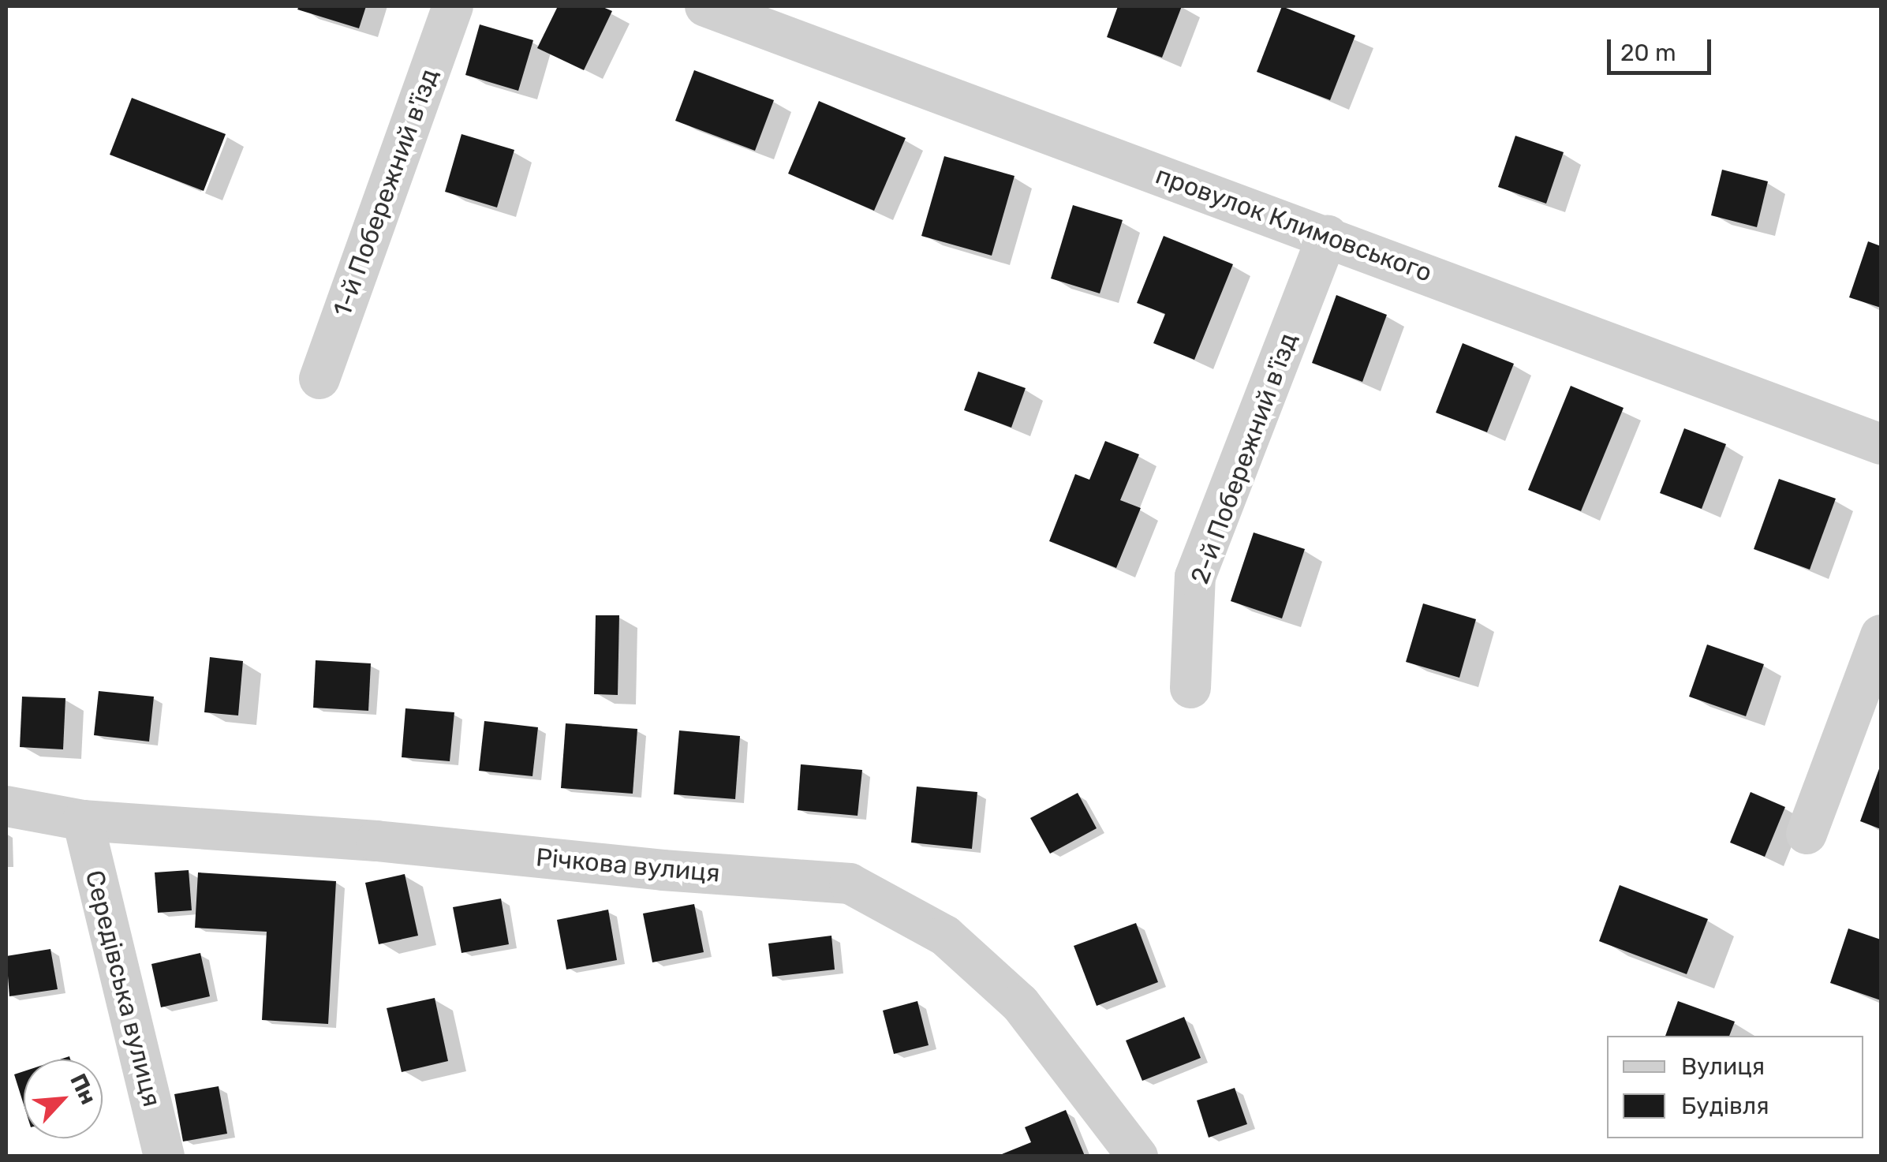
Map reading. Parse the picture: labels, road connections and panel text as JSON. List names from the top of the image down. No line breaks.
{"streets":{"street":["1-й Побережний в'їзд","провулок Климовського","2-й Побережний в'їзд","Річкова вулиця","Середівська вулиця"]},"crossings":[["провулок Климовського","2-й Побережний в'їзд"],["Річкова вулиця","Середівська вулиця"]],"legend":["Вулиця","Будівля"],"scale_bar":"20 m","north":"top right"}
